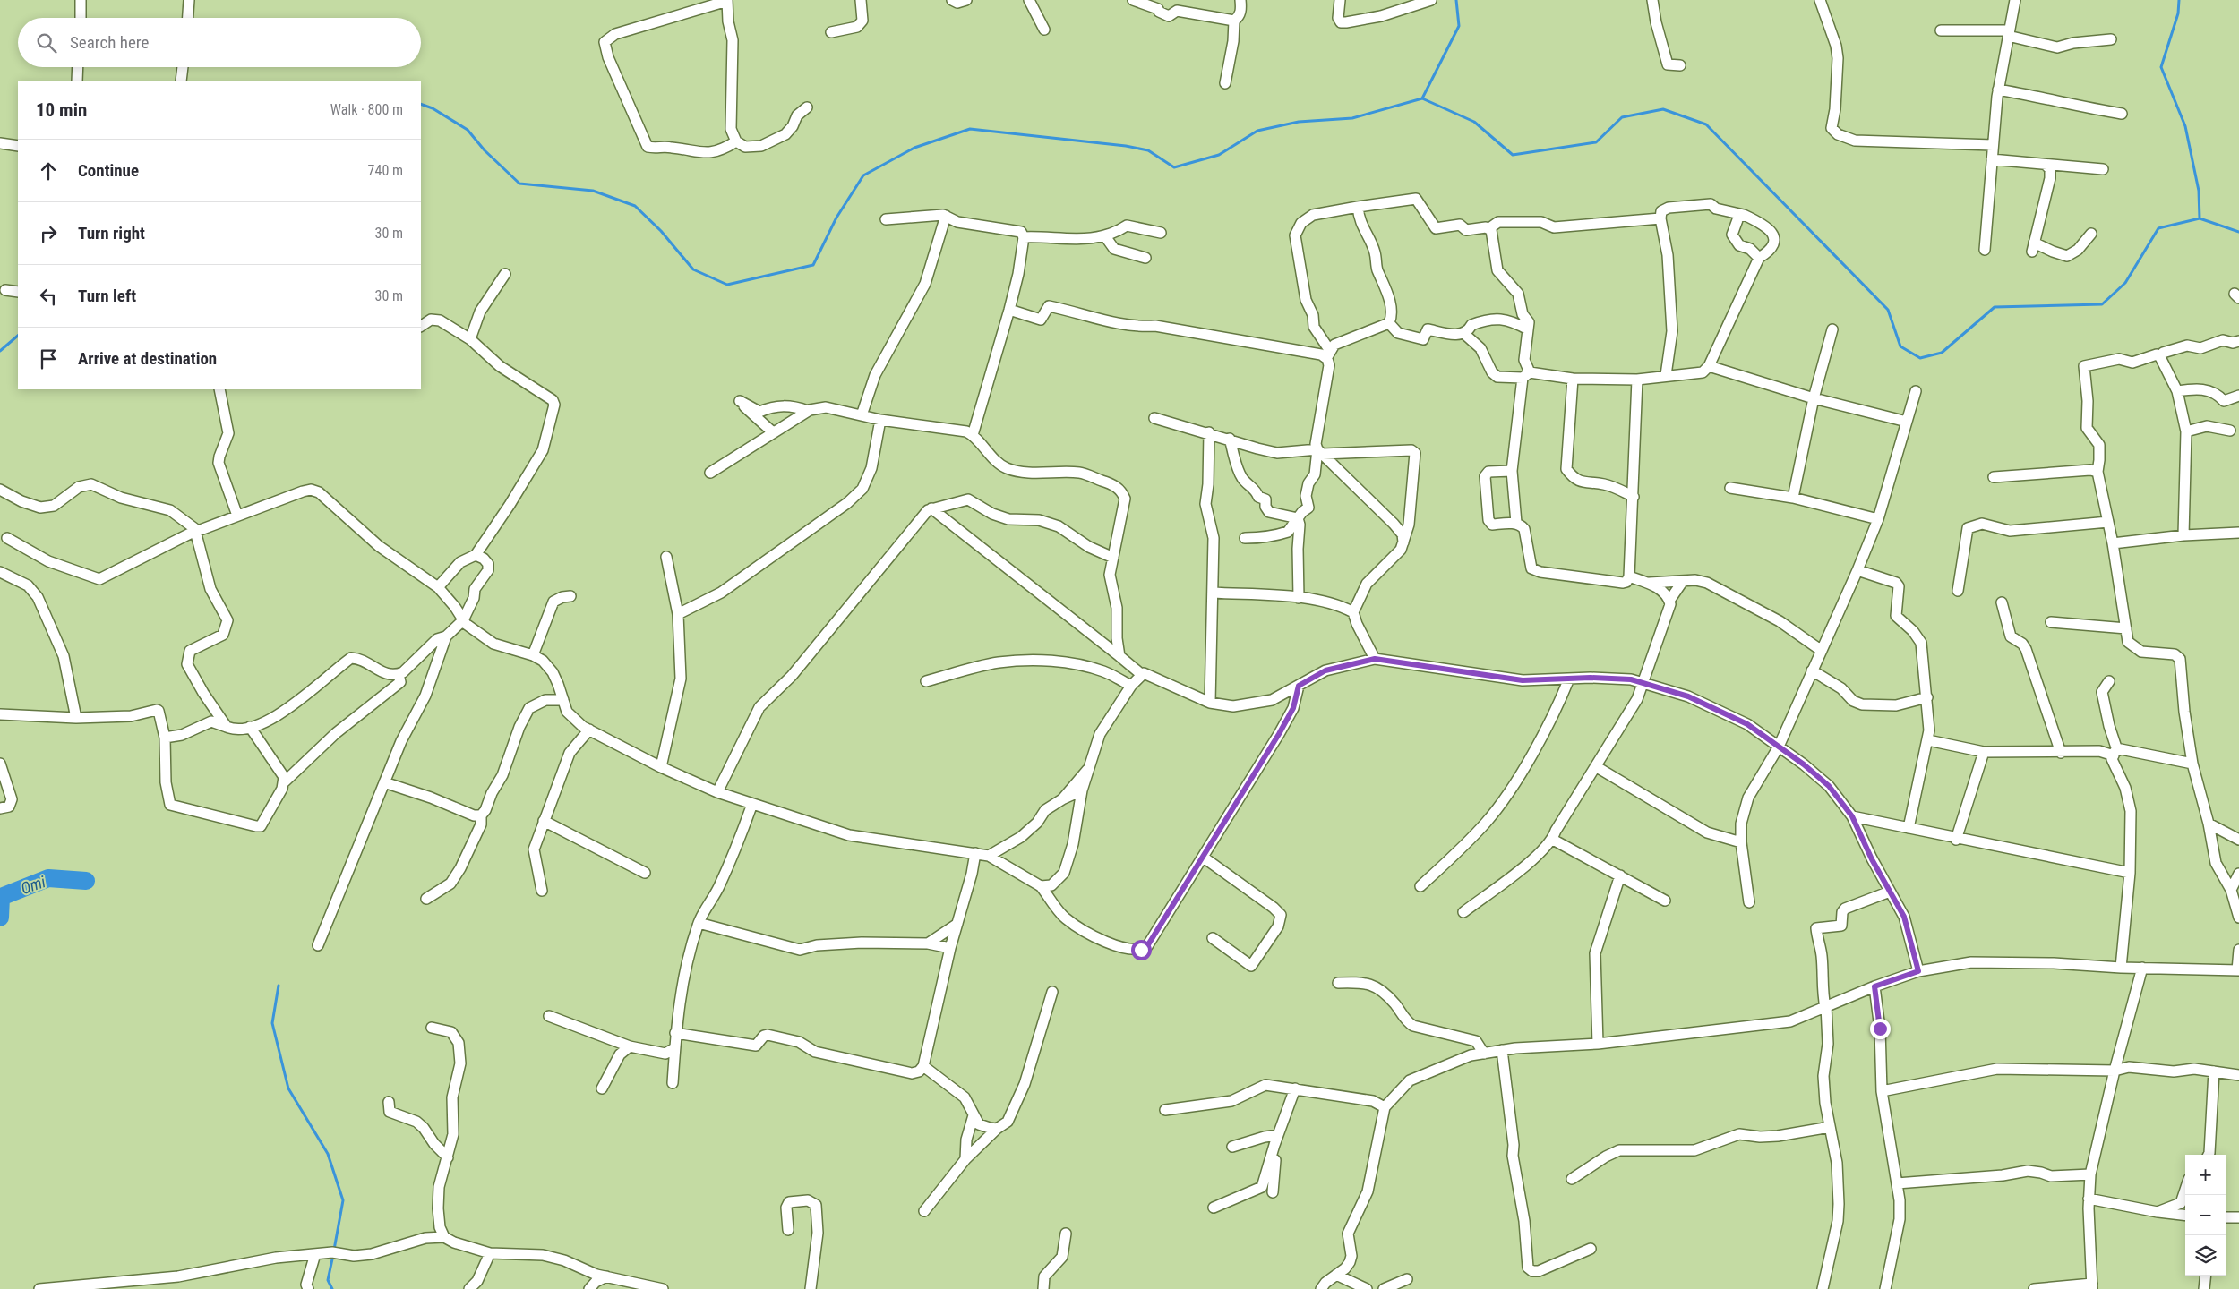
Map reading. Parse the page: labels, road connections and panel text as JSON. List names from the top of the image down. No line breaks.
{"water":["Omi"],"page":{"search":"Search here","heading":["10 min","Walk · 800 m"],"list":[["Continue","740 m"],["Turn right","30 m"],["Turn left","30 m"],"Arrive at destination"],"map_buttons":["+","−"]}}
